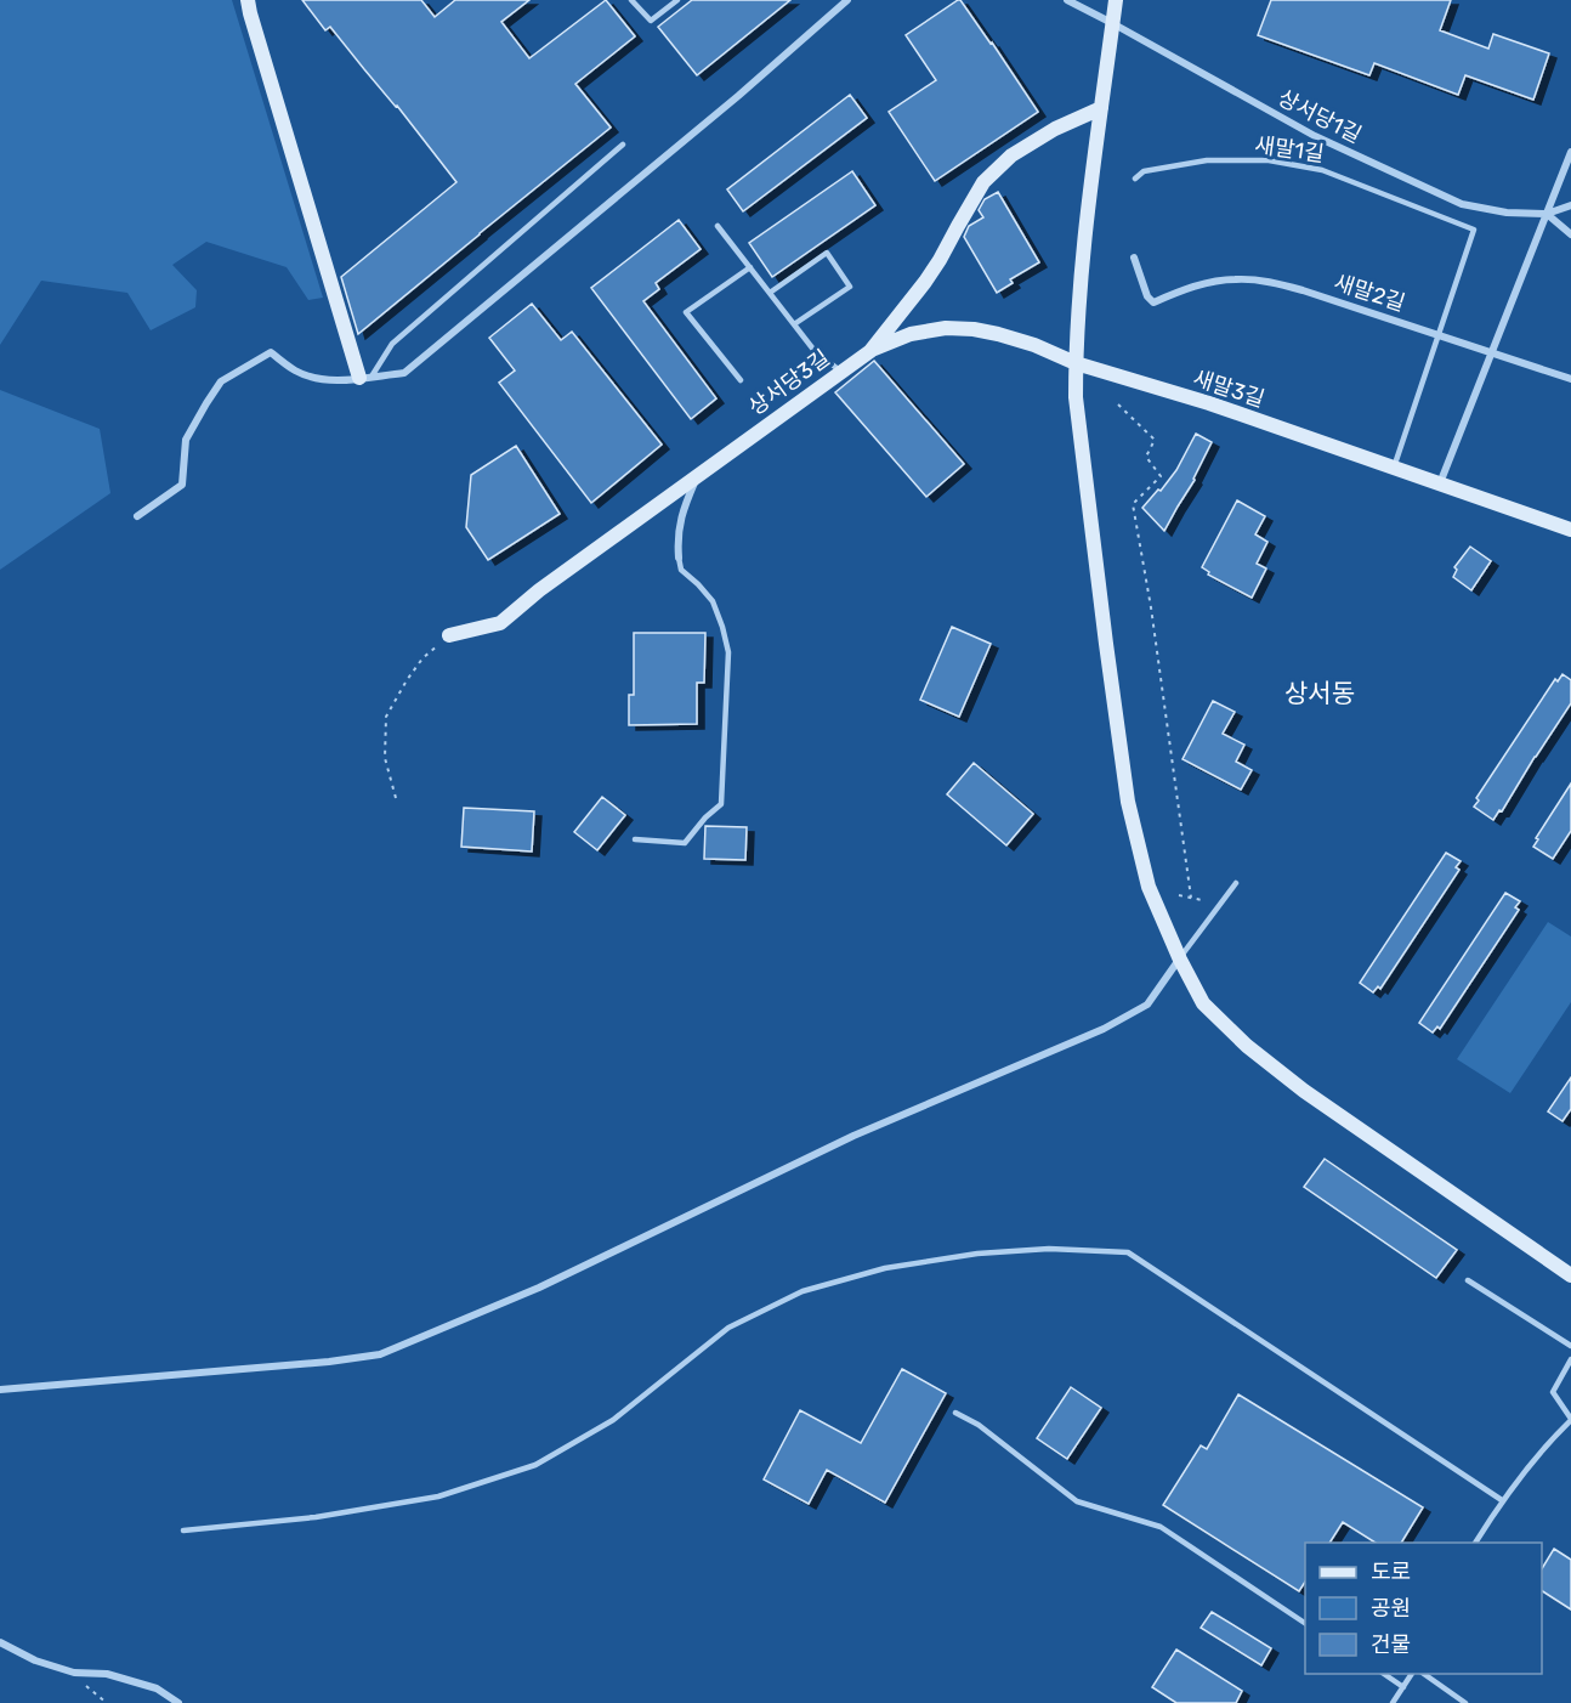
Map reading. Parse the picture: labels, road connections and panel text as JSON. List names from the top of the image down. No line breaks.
{"streets":{"street":["상서당1길","새말2길","상서당3길","새말3길"],"lane":["새말1길"]},"crossings":[["새말1길","새말2길"],["상서당3길","새말3길"]],"districts":["상서동"],"legend":["도로","공원","건물"]}
